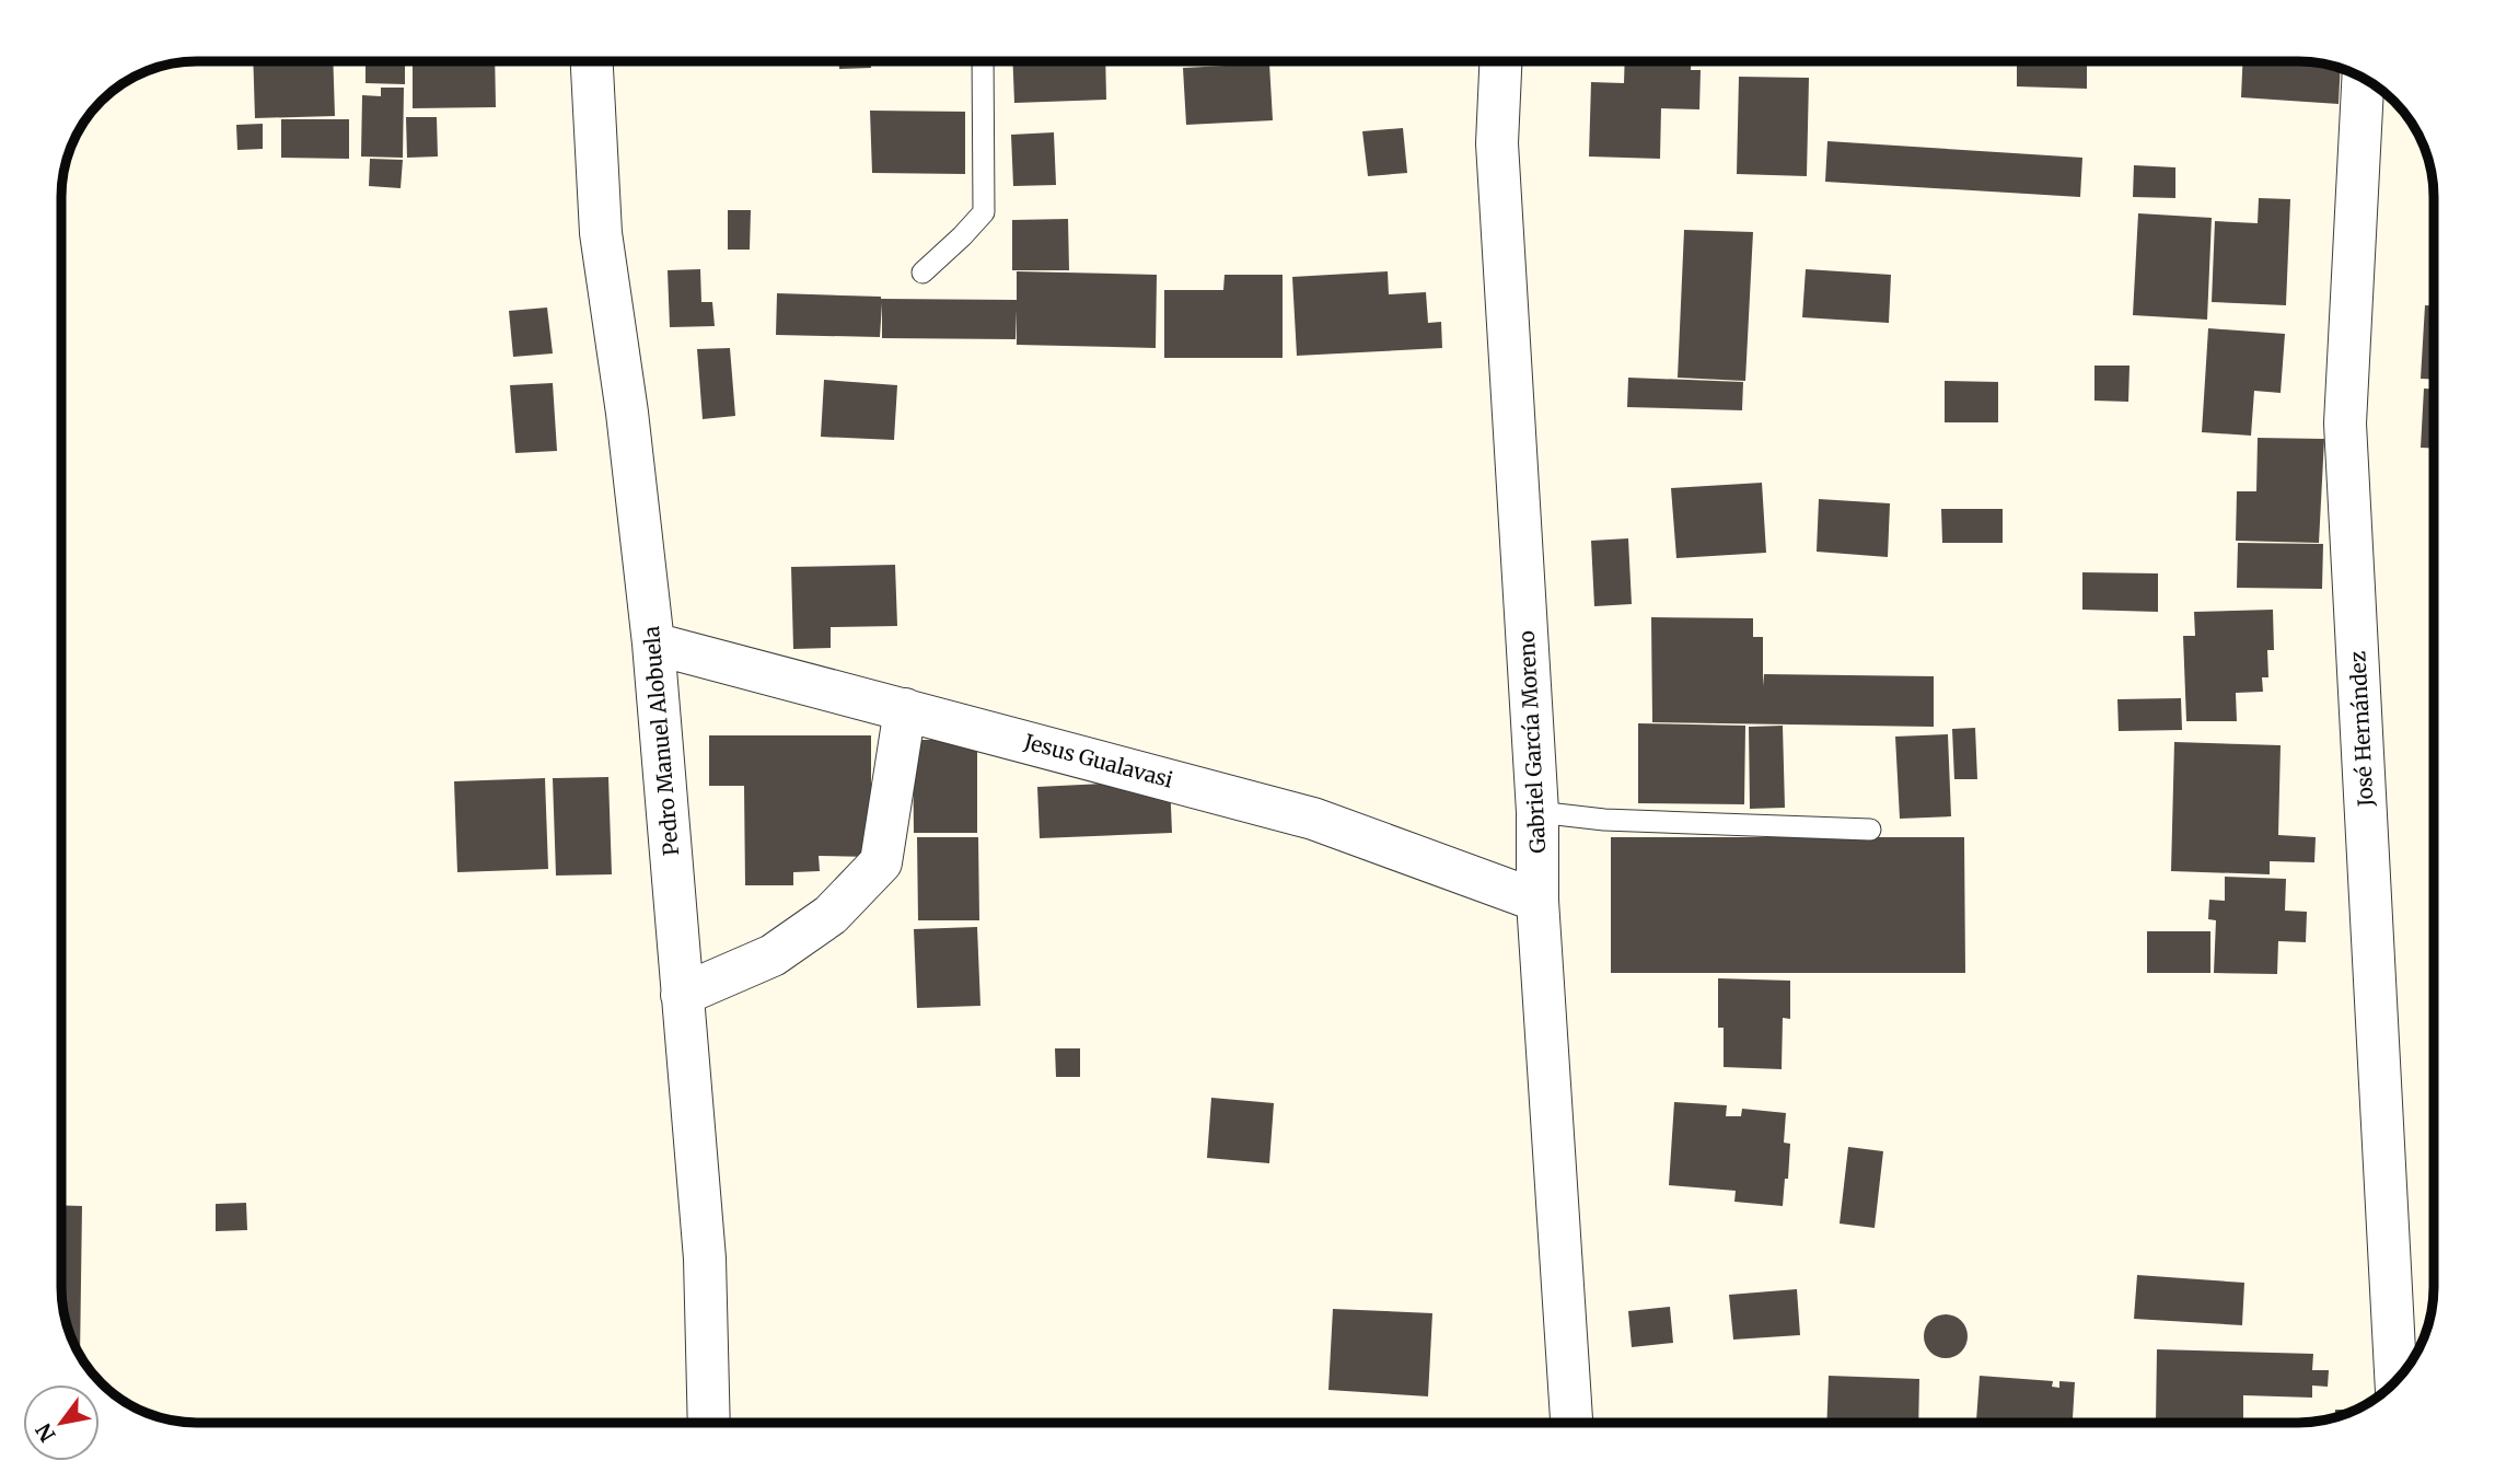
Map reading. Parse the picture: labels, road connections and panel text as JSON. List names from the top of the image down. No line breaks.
{"streets":{"street":["José Hernández","Pedro Manuel Alobuela","Gabriel García Moreno","Jesus Gualavasi"]},"crossings":[["Pedro Manuel Alobuela","Jesus Gualavasi"],["Gabriel García Moreno","Jesus Gualavasi"]],"north":"bottom left"}
